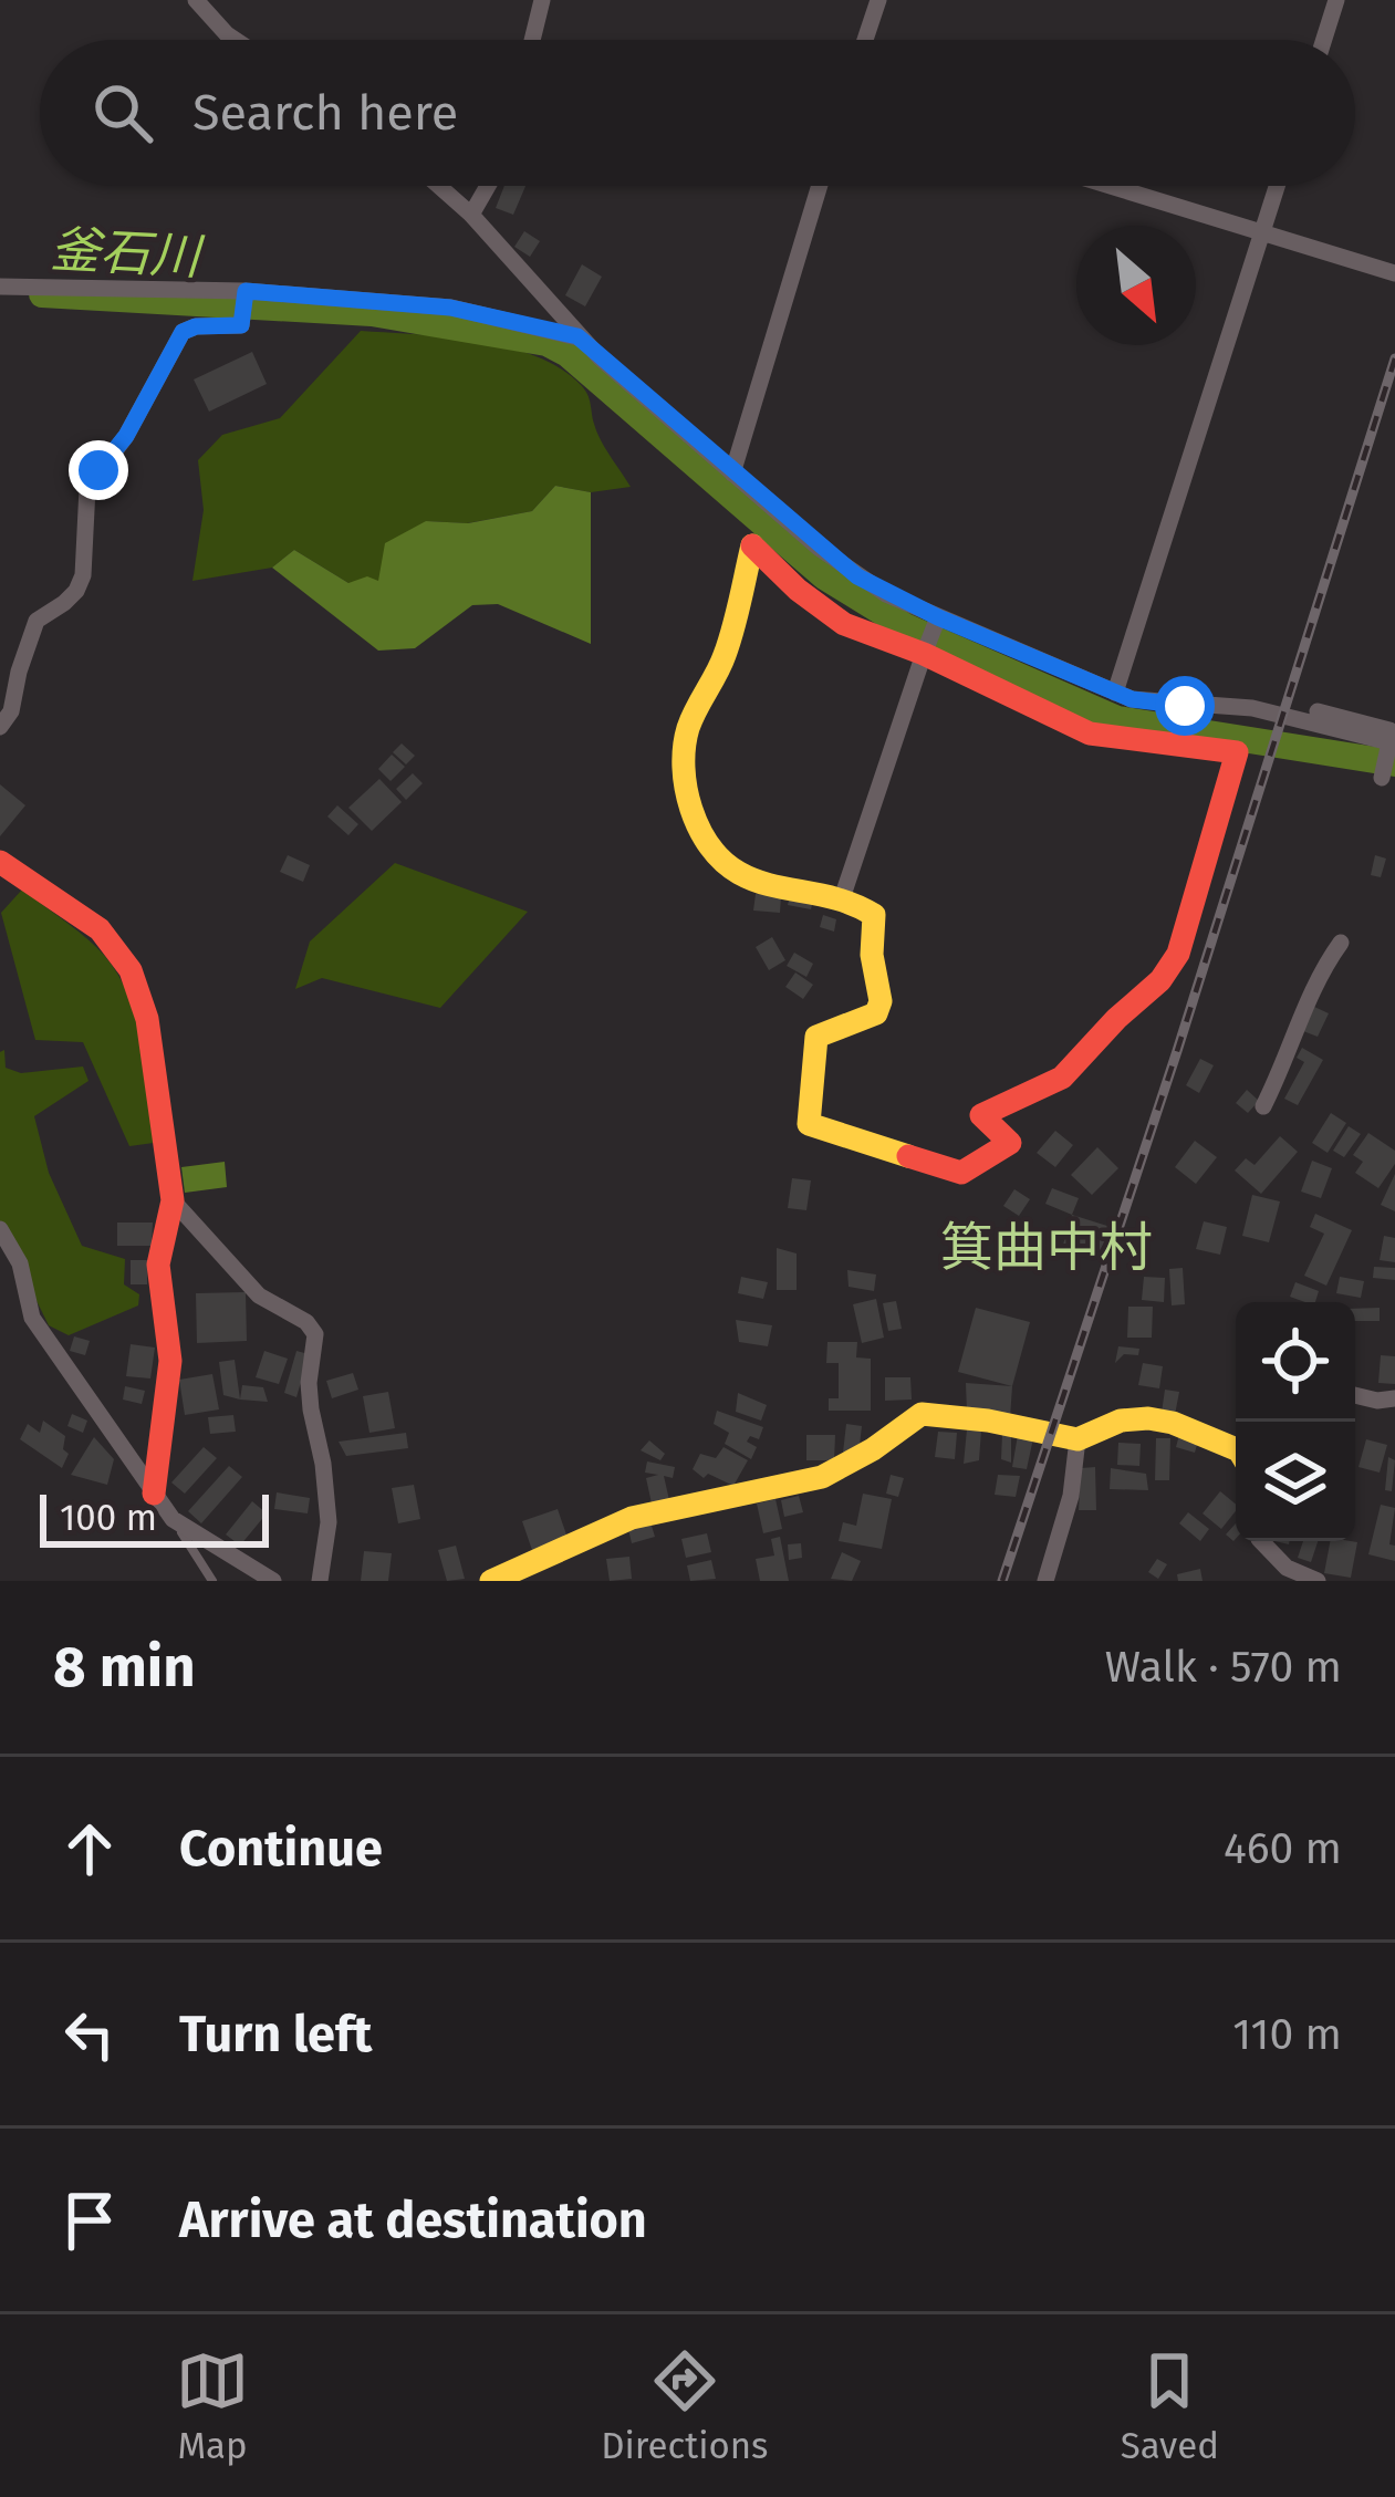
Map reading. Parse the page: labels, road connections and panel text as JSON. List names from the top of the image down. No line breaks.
{"districts":["箕曲中村"],"water":["釜石川"],"scale_bar":"100 m","north":"bottom right","page":{"search":"Search here","scale":"100 m","heading":["8 min","Walk · 570 m"],"list":[["Continue","460 m"],["Turn left","110 m"],"Arrive at destination"],"nav":["Map","Directions","Saved"]}}
